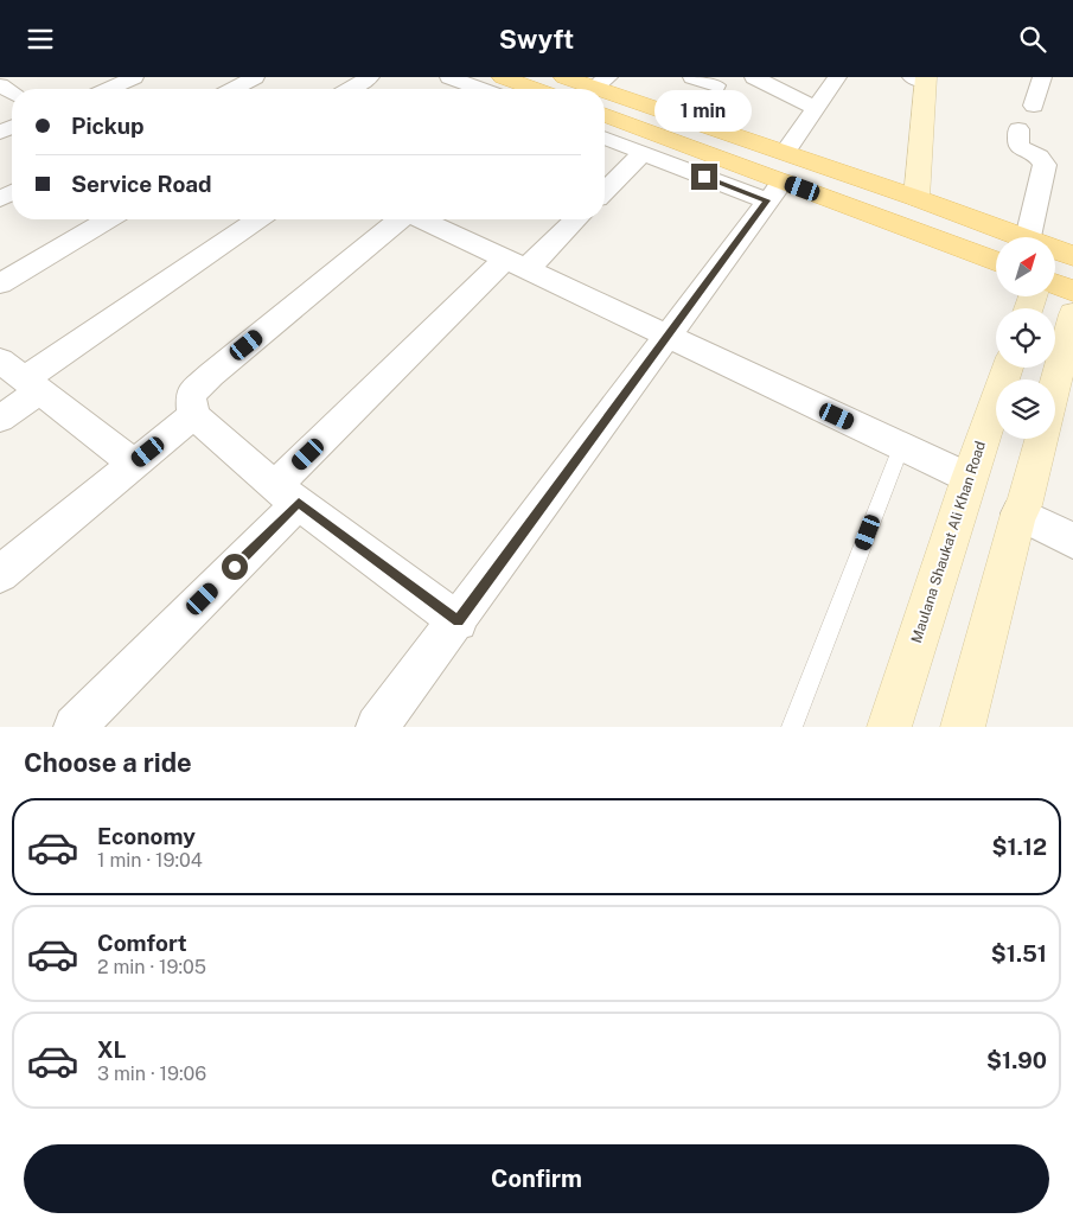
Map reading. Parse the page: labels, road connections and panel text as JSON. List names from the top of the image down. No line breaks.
{"streets":{"main road":["Maulana Shaukat Ali Khan Road"]},"north":"top right","page":{"header":"Swyft","banner":["Pickup","Service Road"],"bubble":"1 min","heading":"Choose a ride","list":[{"name":"Economy","note":"1 min · 19:04","value":"$1.12"},{"name":"Comfort","note":"2 min · 19:05","value":"$1.51"},{"name":"XL","note":"3 min · 19:06","value":"$1.90"}],"buttons":"Confirm"}}
